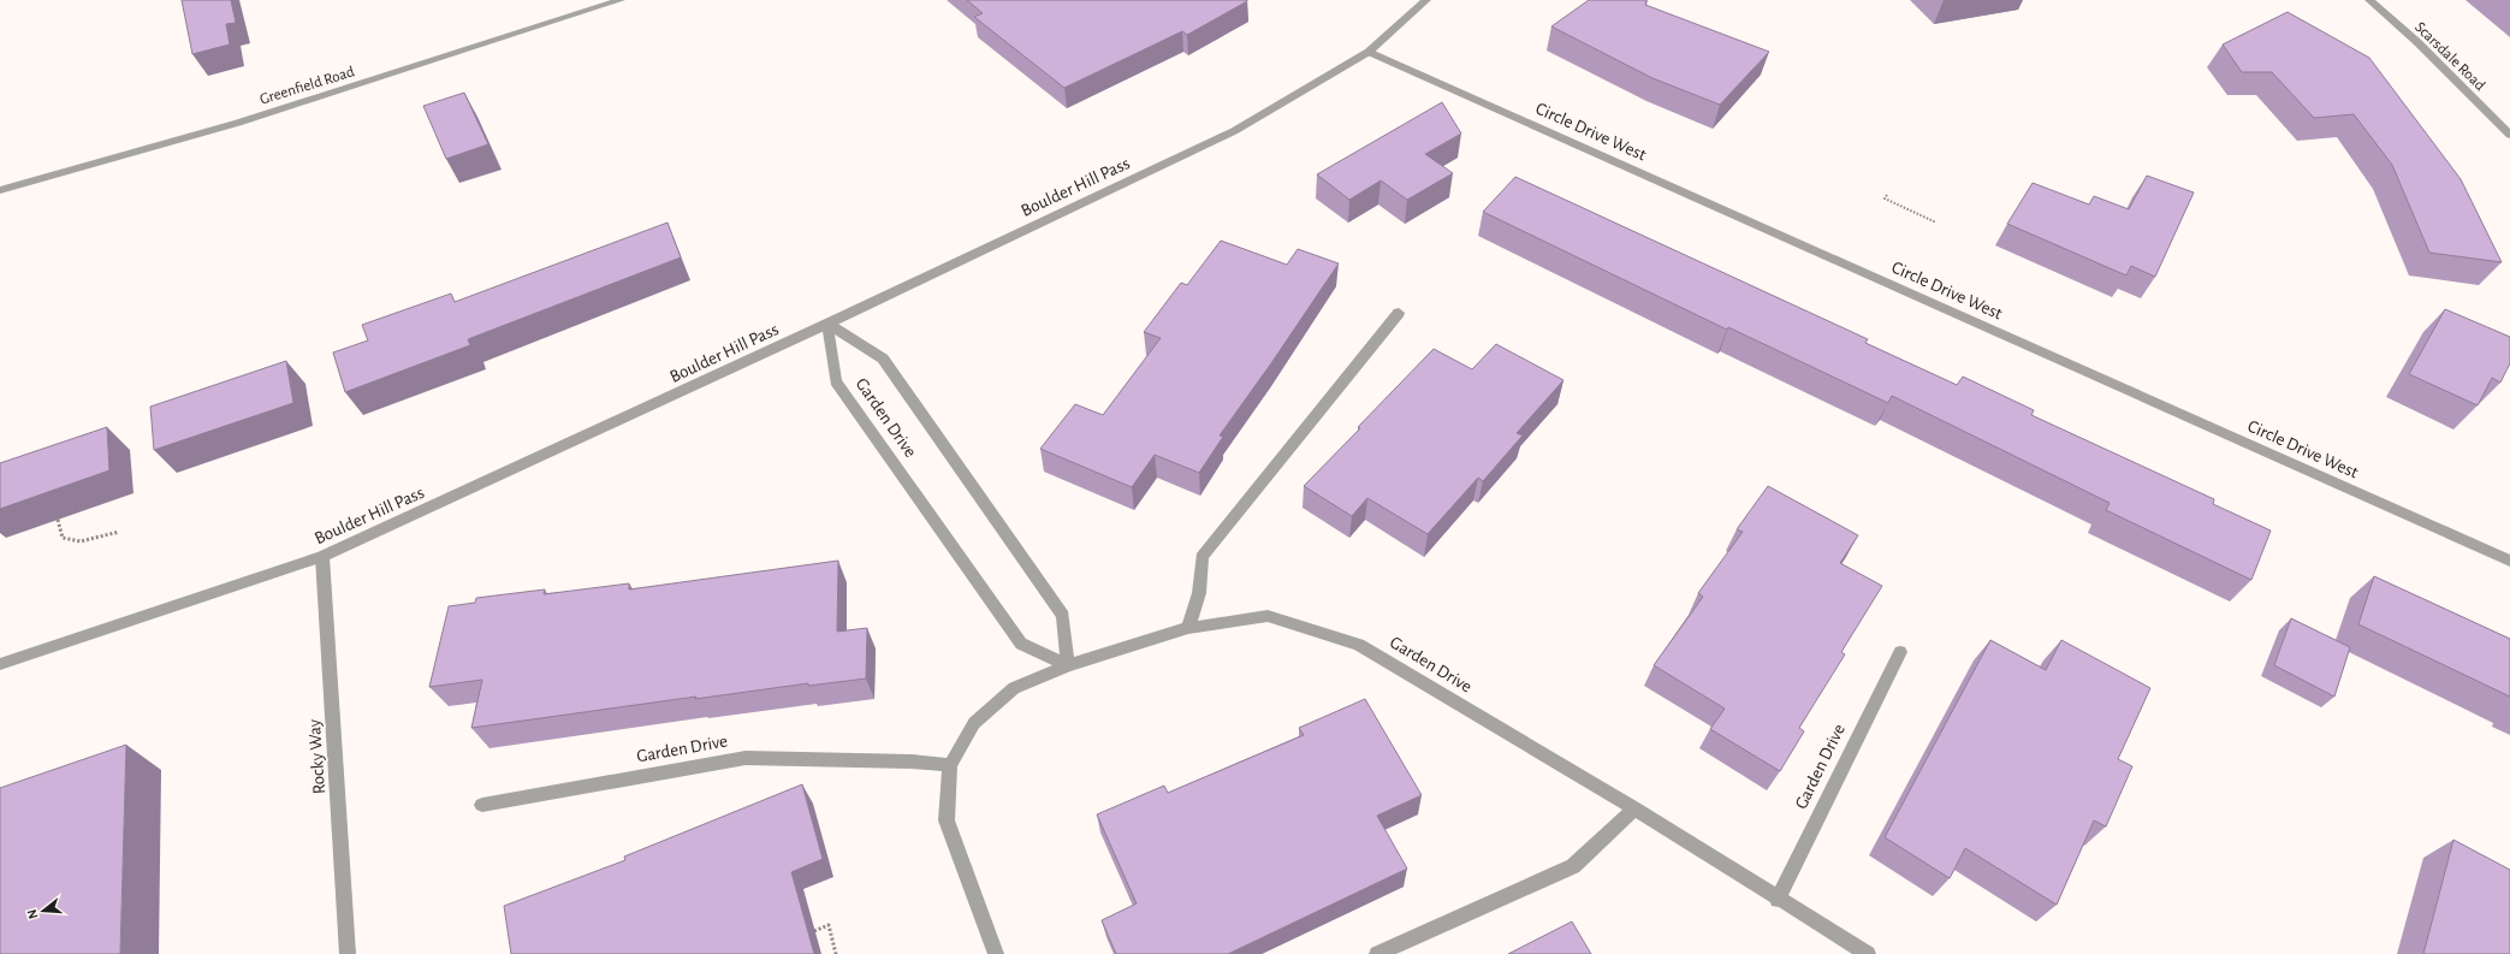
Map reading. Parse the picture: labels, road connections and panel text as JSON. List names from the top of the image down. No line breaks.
{"streets":{"street":["Scarsdale Road","Greenfield Road","Circle Drive West","Boulder Hill Pass","Garden Drive","Rocky Way"]},"crossings":[["Circle Drive West","Boulder Hill Pass"],["Boulder Hill Pass","Garden Drive"],["Boulder Hill Pass","Rocky Way"]],"north":"left"}
